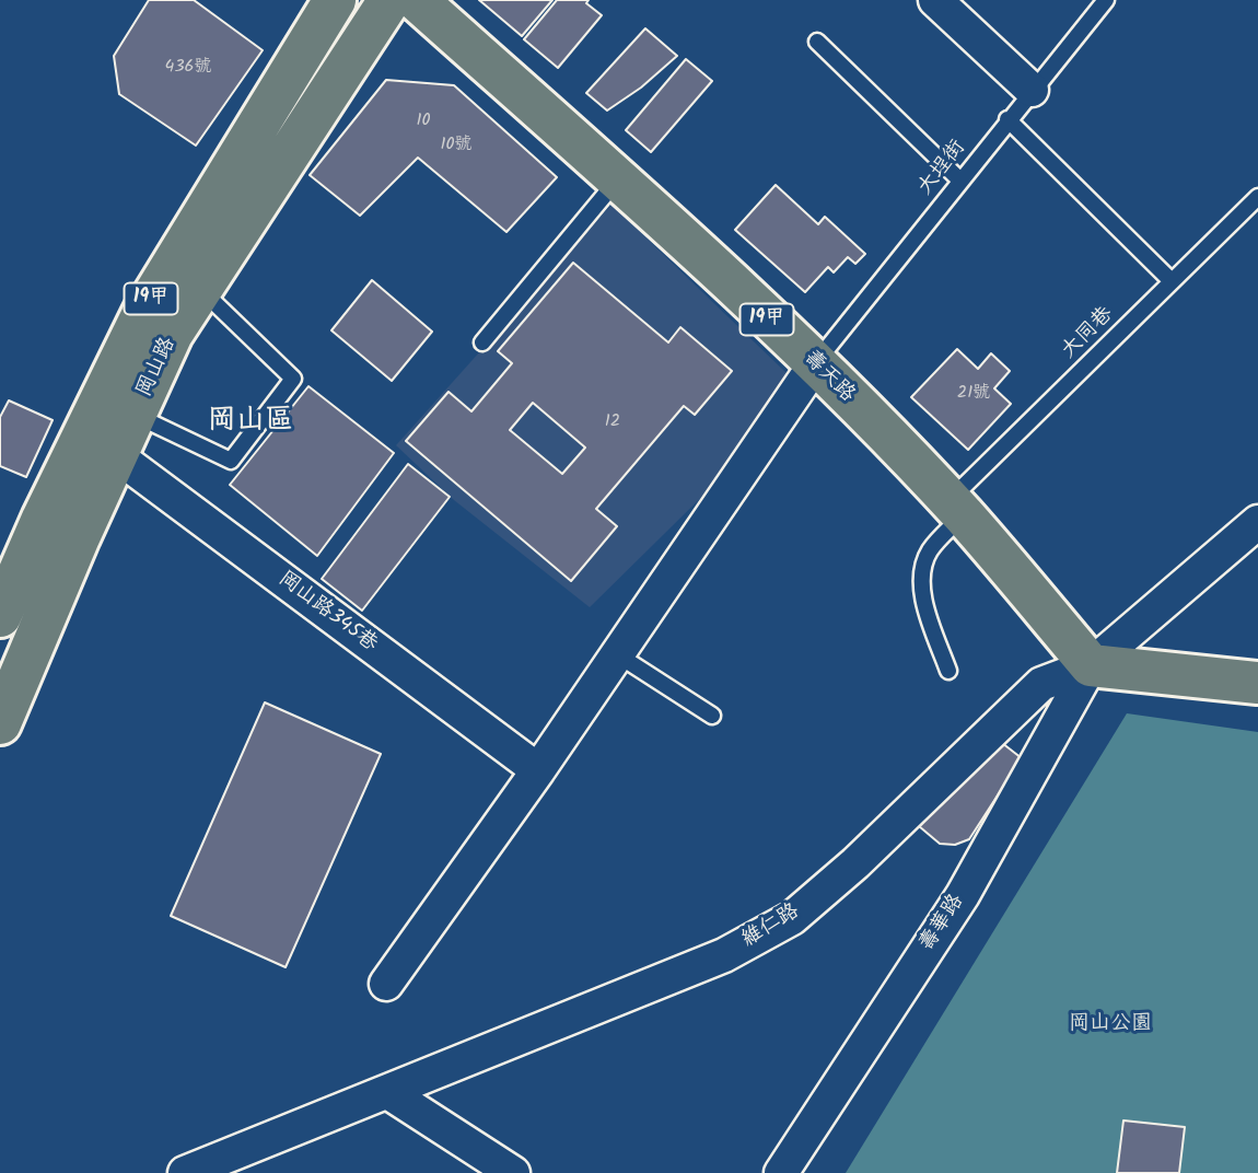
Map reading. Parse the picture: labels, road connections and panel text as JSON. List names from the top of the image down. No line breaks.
{"streets":{"main road":["19甲","岡山路","壽天路"],"street":["岡山路345巷","壽華路","維仁路"],"lane":["大埕街","大同巷"]},"crossings":[["大埕街","壽天路"],["大同巷","壽天路"],["岡山路","岡山路345巷"],["壽天路","壽華路"],["壽天路","維仁路"],["壽華路","維仁路"]],"districts":["岡山區"],"parks":["岡山公園"],"house_numbers":["436號","10","10號","21號","12"]}
